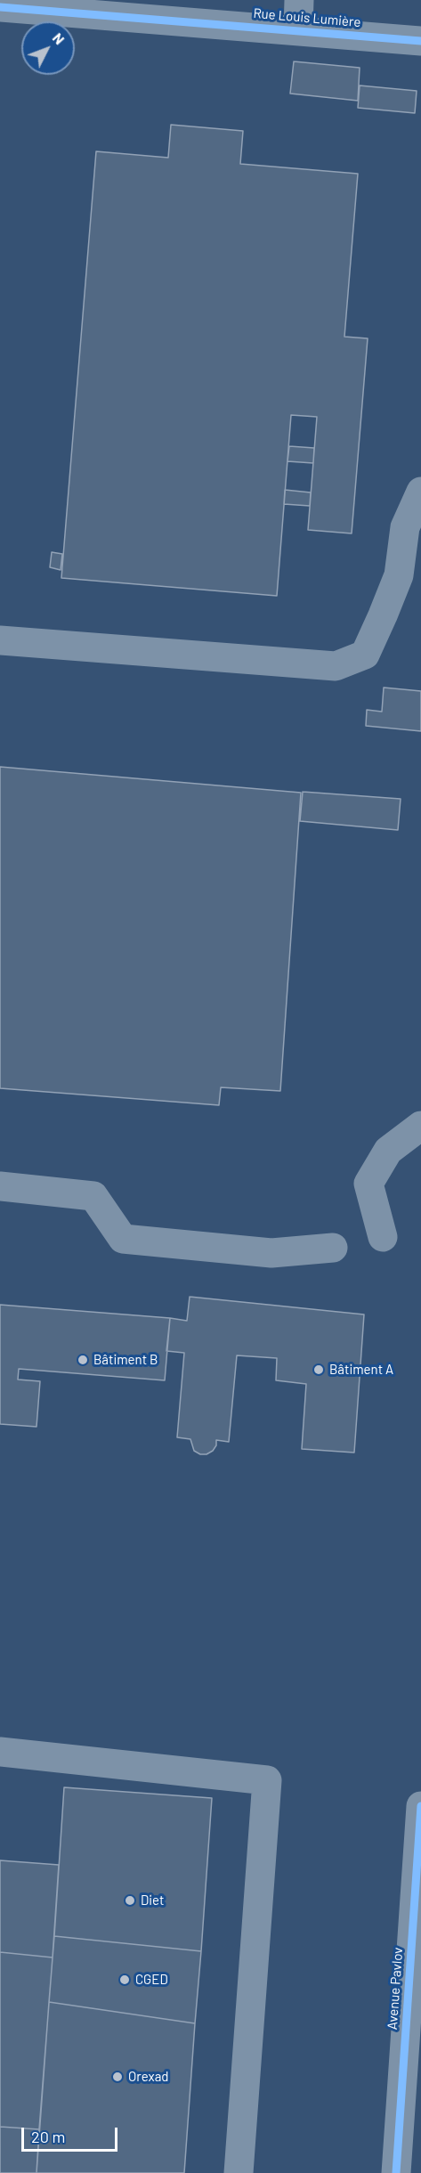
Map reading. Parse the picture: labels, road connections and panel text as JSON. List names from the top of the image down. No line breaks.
{"streets":{"street":["Rue Louis Lumière","Avenue Pavlov"]},"places":["Bâtiment B","Bâtiment A","Diet","CGED","Orexad"],"scale_bar":"20 m","north":"top right"}
